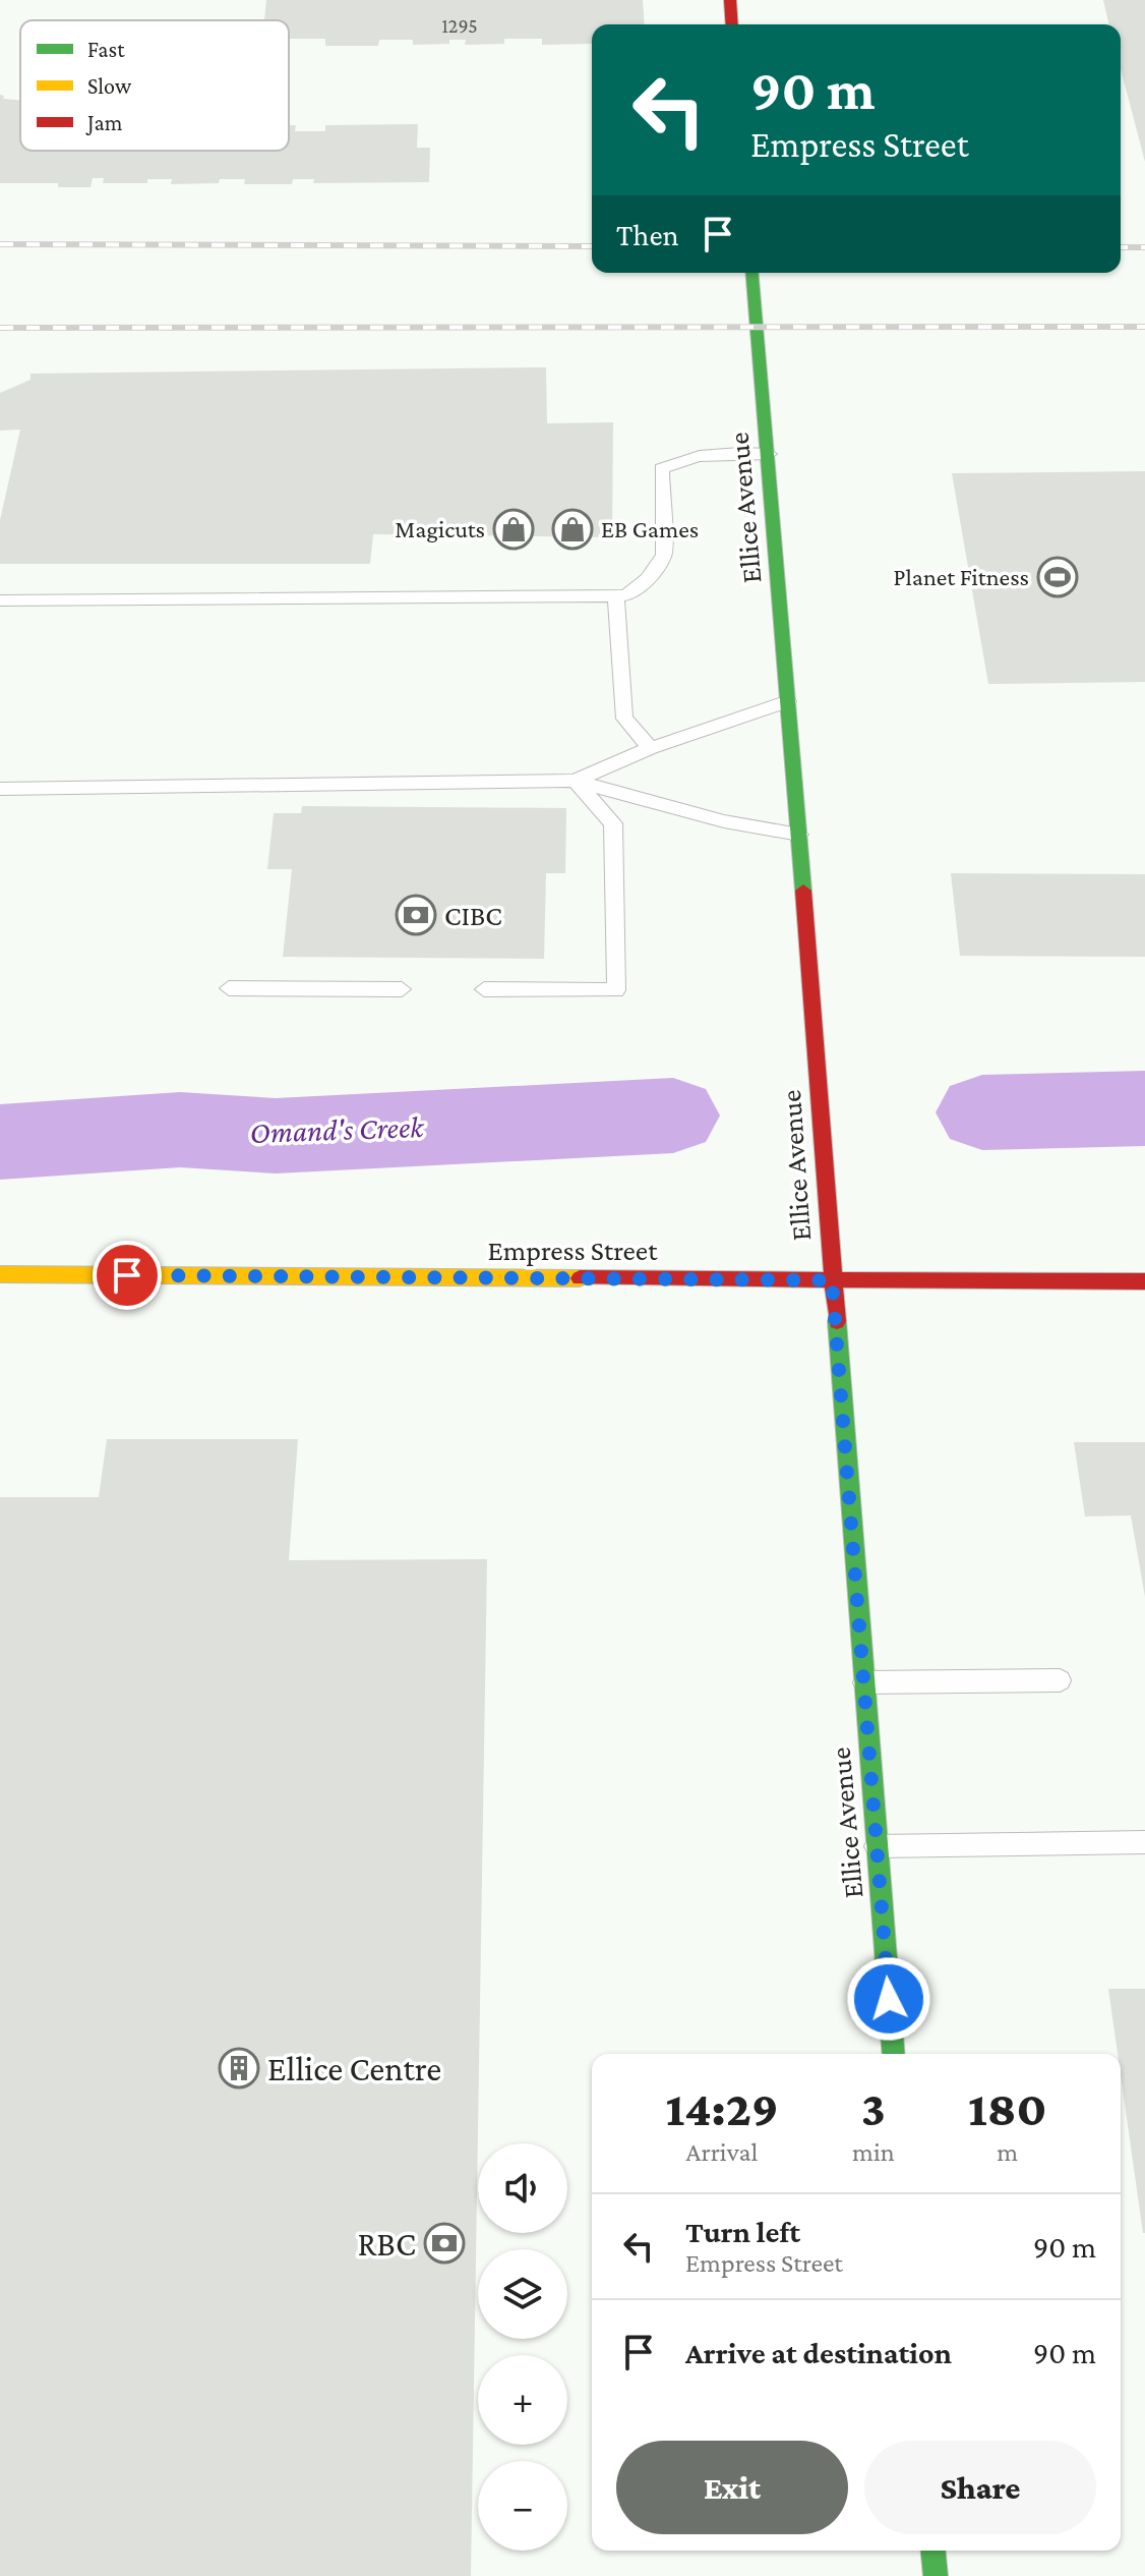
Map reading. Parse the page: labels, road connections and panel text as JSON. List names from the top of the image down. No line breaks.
{"streets":{"main road":["Ellice Avenue","Empress Street"]},"crossings":[["Ellice Avenue","Empress Street"]],"water":["Omand's Creek"],"places":{"shop":["Magicuts","EB Games"],"sports":["Planet Fitness"],"bank":["CIBC","RBC"],"building":["Ellice Centre"]},"house_numbers":["1295"],"legend":["Fast","Slow","Jam"],"page":{"turn":["90 m","Empress Street"],"then":"Then","eta":["14:29","Arrival","3","min","180","m"],"map_buttons":["+","−"],"list":[{"name":"Turn left","note":"Empress Street","value":"90 m"},{"name":"Arrive at destination","value":"90 m"}],"buttons":["Exit","Share"]}}
